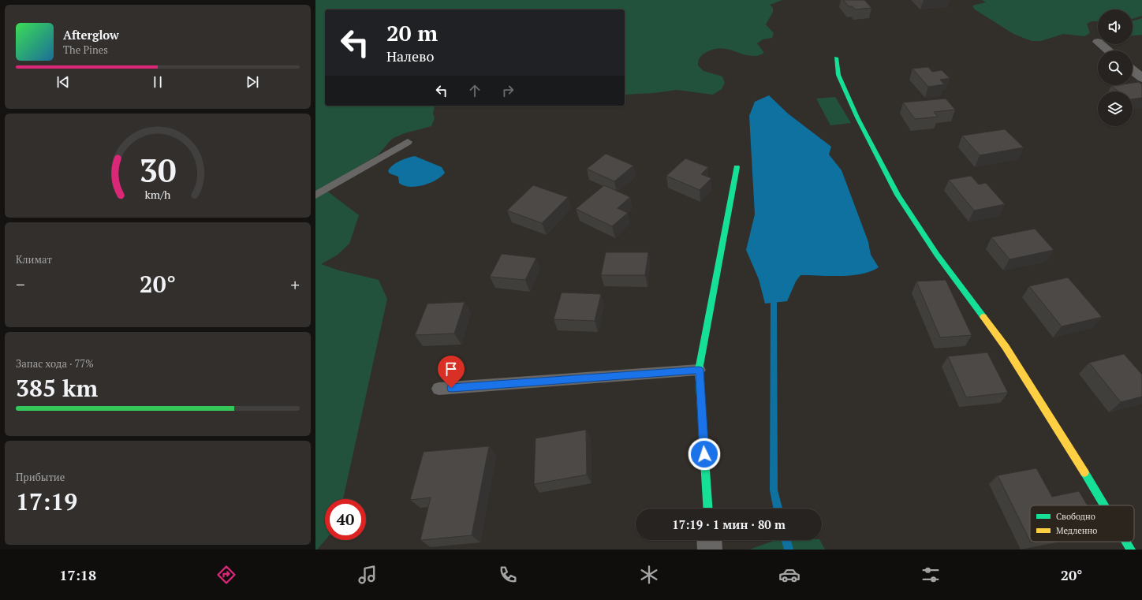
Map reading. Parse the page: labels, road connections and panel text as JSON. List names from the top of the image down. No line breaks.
{"legend":["Свободно","Медленно"],"page":{"turn":["20 m","Налево"],"song":["Afterglow","The Pines"],"tile":["Климат",["Запас хода · 77%","385 km"],["Прибытие","17:19"]],"heat":["−","20°","+"],"limit":"40","trip":"17:19 · 1 мин · 80 m","tabs":["17:18","20°"],"gauge":["30","km/h"]}}
